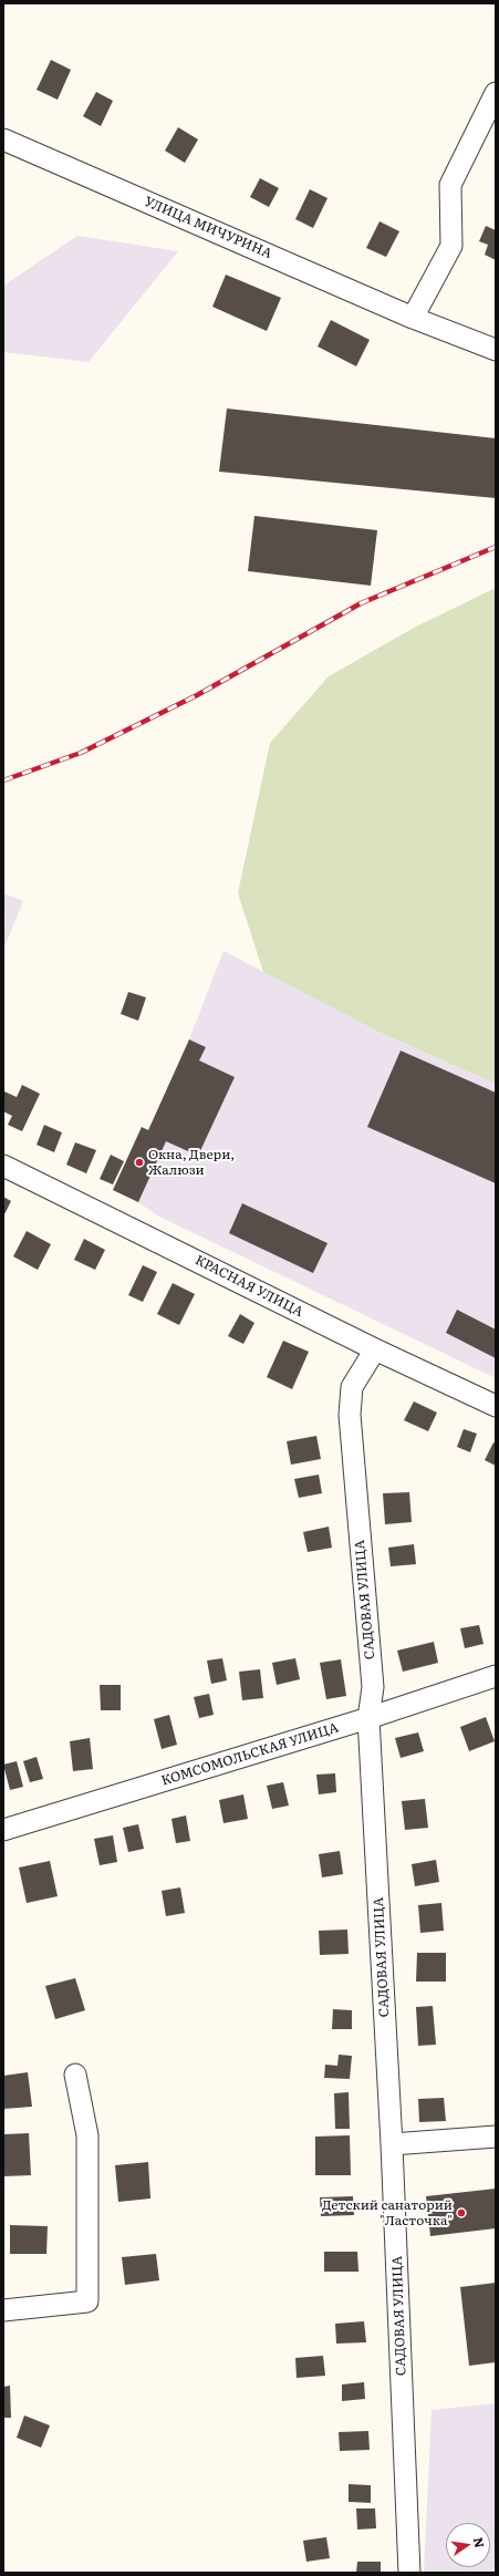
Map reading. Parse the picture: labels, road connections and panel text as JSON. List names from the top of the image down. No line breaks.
{"streets":{"street":["УЛИЦА МИЧУРИНА","КРАСНАЯ УЛИЦА","САДОВАЯ УЛИЦА","КОМСОМОЛЬСКАЯ УЛИЦА"]},"crossings":[["КРАСНАЯ УЛИЦА","САДОВАЯ УЛИЦА"],["САДОВАЯ УЛИЦА","КОМСОМОЛЬСКАЯ УЛИЦА"]],"places":["Окна, Двери, Жалюзи","Детский санаторий \"Ласточка\""],"north":"right"}
